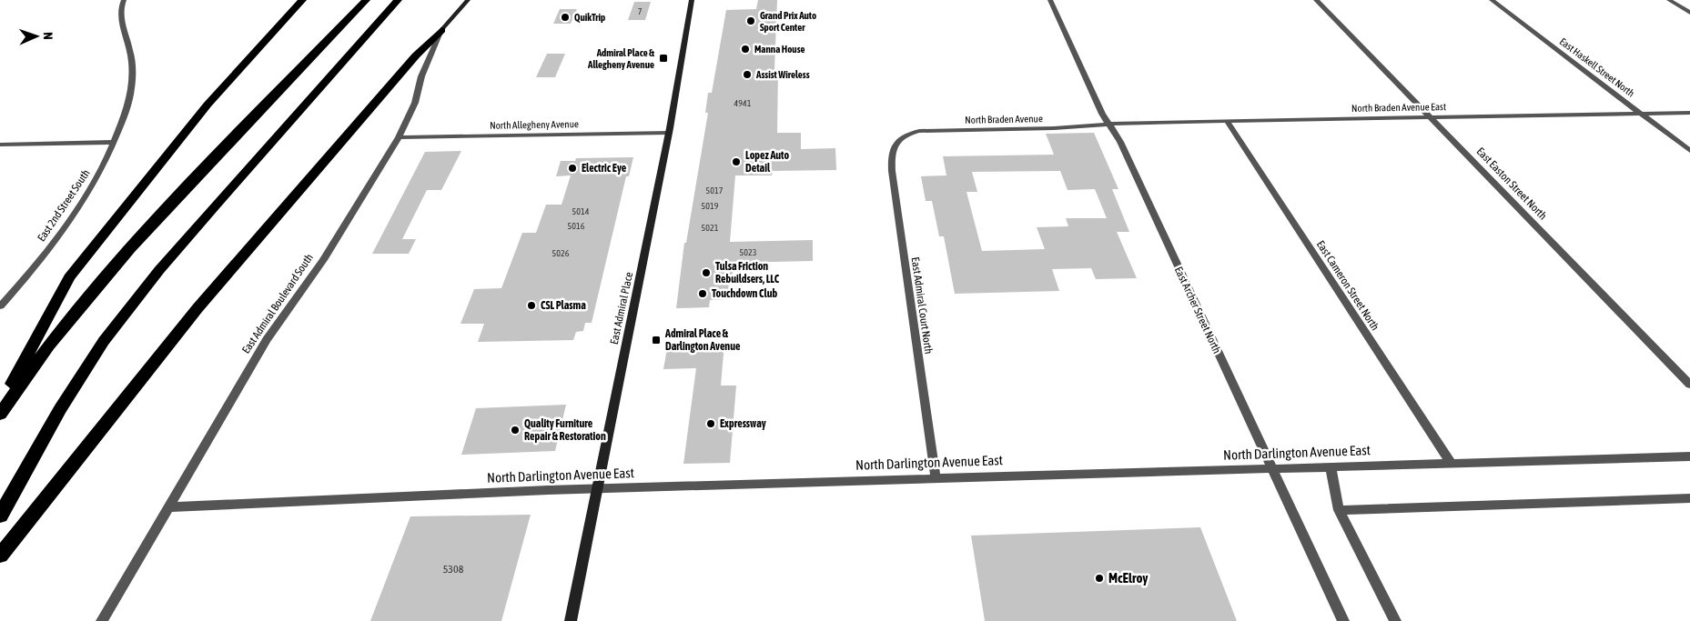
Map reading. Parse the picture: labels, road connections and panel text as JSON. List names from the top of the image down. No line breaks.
{"streets":{"main road":["East Admiral Boulevard South","East Admiral Place"],"street":["East Haskell Street North","North Braden Avenue East","North Braden Avenue","North Allegheny Avenue","East Easton Street North","East 2nd Street South","East Cameron Street North","East Admiral Court North","East Archer Street North","North Darlington Avenue East"]},"crossings":[["East Haskell Street North","North Braden Avenue East"],["North Braden Avenue East","North Braden Avenue"],["North Braden Avenue East","East Easton Street North"],["North Braden Avenue East","East Cameron Street North"],["North Braden Avenue East","East Archer Street North"],["North Braden Avenue","East Admiral Court North"],["North Braden Avenue","East Archer Street North"],["North Allegheny Avenue","East Admiral Boulevard South"],["North Allegheny Avenue","East Admiral Place"],["East Cameron Street North","North Darlington Avenue East"],["East Admiral Boulevard South","North Darlington Avenue East"],["East Admiral Court North","North Darlington Avenue East"],["East Admiral Place","North Darlington Avenue East"],["East Archer Street North","North Darlington Avenue East"]],"places":{"other":["QuikTrip","Grand Prix Auto Sport Center","Manna House","Assist Wireless","Lopez Auto Detail","Electric Eye","Tulsa Friction Rebuildsers, LLC","Touchdown Club","CSL Plasma","Expressway","Quality Furniture Repair & Restoration","McElroy"],"transit":["Admiral Place & Allegheny Avenue","Admiral Place & Darlington Avenue"]},"house_numbers":["7","4941","5017","5019","5014","5016","5021","5023","5026","5308"],"north":"right"}
